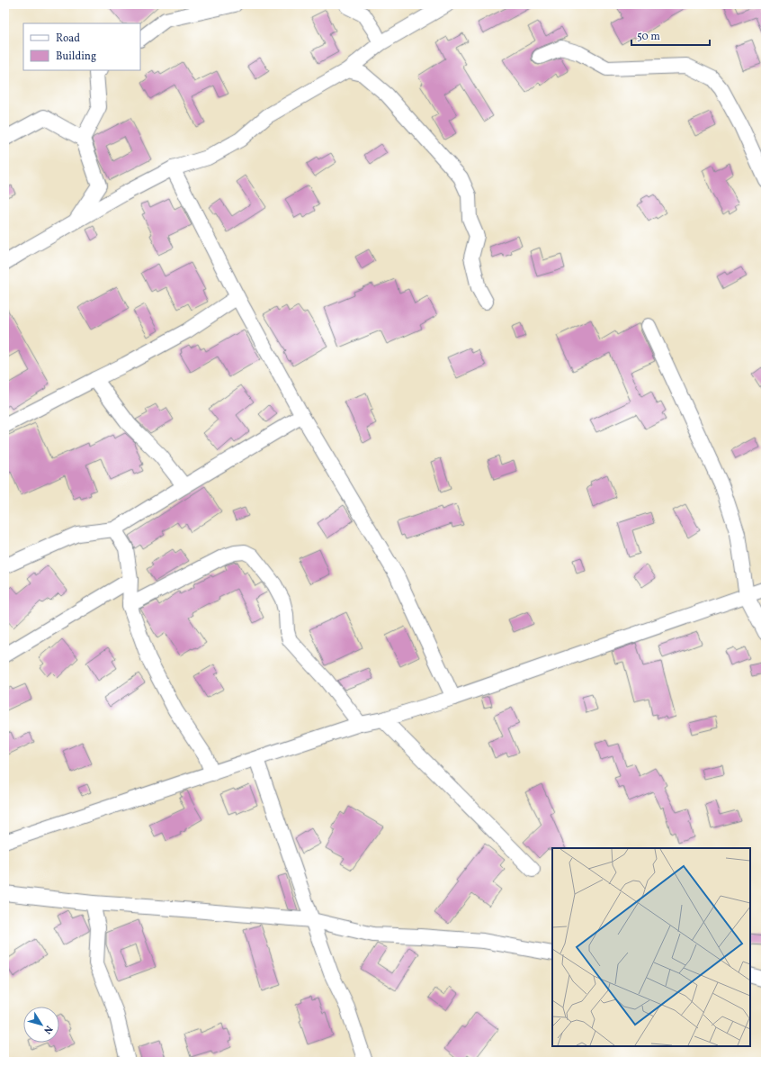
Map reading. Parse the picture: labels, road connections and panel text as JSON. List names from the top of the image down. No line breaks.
{"legend":["Road","Building"],"scale_bar":"50 m","north":"bottom right"}
